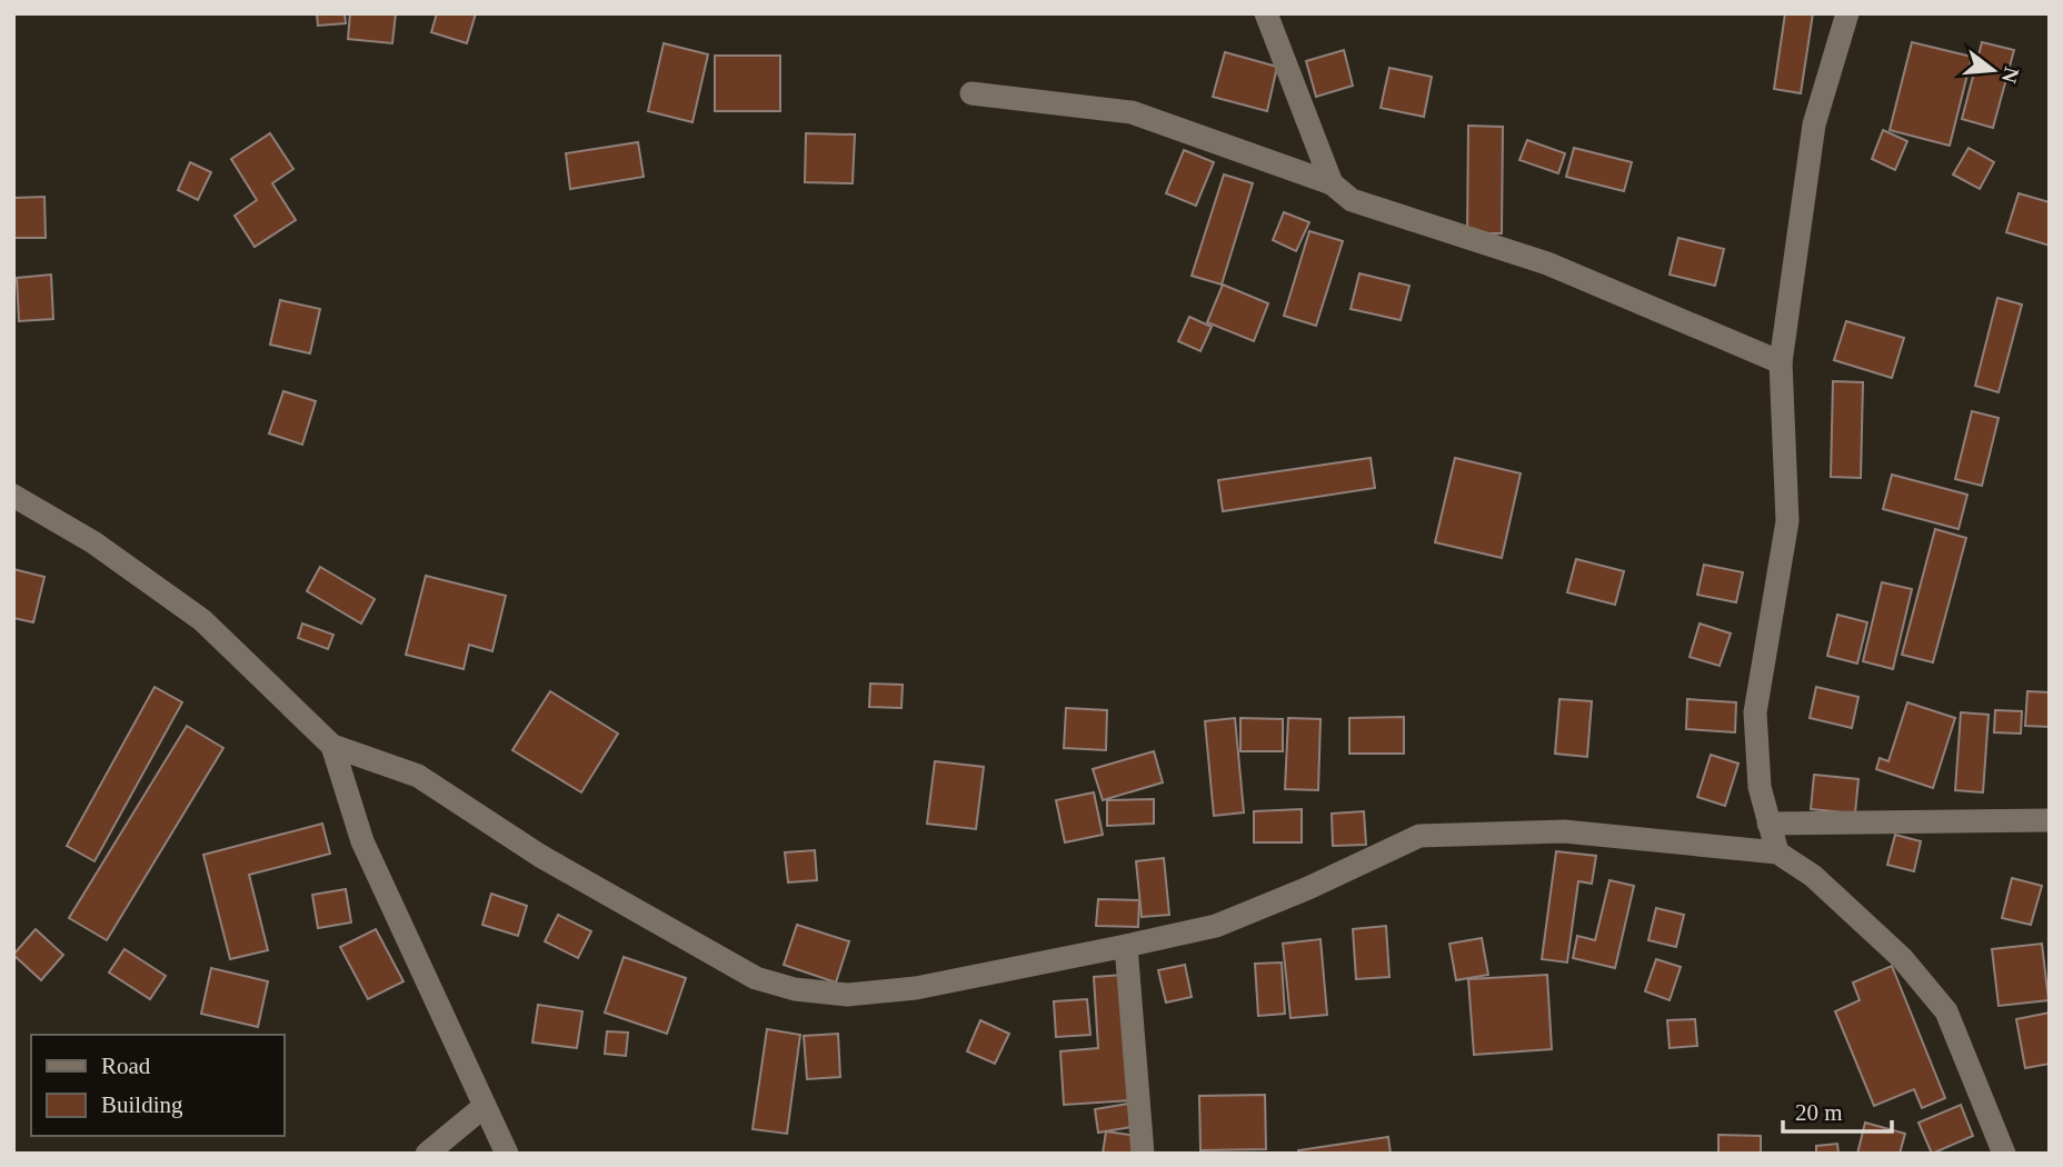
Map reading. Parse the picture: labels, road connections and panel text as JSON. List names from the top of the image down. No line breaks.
{"legend":["Road","Building"],"scale_bar":"20 m","north":"right"}
